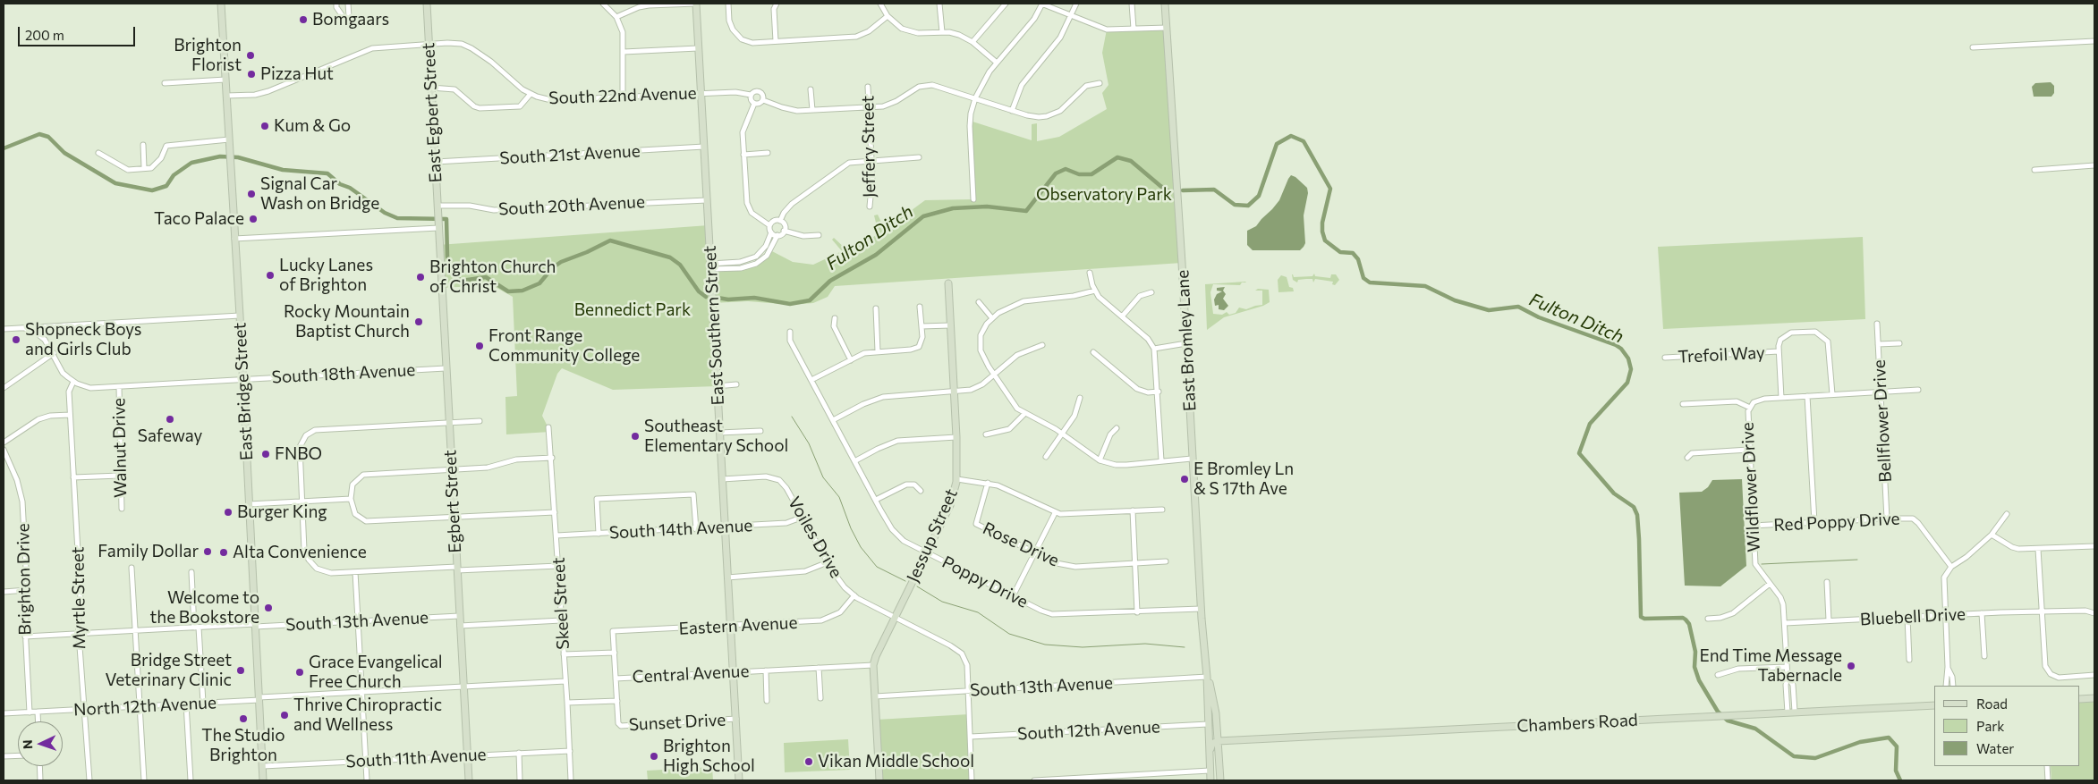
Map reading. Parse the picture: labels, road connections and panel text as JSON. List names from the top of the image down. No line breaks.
{"streets":{"street":["South 22nd Avenue","East Egbert Street","Jeffery Street","South 21st Avenue","South 20th Avenue","East Southern Street","East Bromley Lane","Trefoil Way","South 18th Avenue","East Bridge Street","Bellflower Drive","Walnut Drive","Wildflower Drive","Egbert Street","Red Poppy Drive","South 14th Avenue","Jessup Street","Voiles Drive","Rose Drive","Brighton Drive","Poppy Drive","Myrtle Street","Skeel Street","Bluebell Drive","South 13th Avenue","Eastern Avenue","Central Avenue","North 12th Avenue","Sunset Drive","Chambers Road","South 12th Avenue","South 11th Avenue"]},"crossings":[["South 22nd Avenue","East Egbert Street"],["South 22nd Avenue","East Southern Street"],["South 22nd Avenue","East Bridge Street"],["East Egbert Street","South 21st Avenue"],["East Egbert Street","South 20th Avenue"],["East Egbert Street","Egbert Street"],["South 21st Avenue","East Southern Street"],["South 20th Avenue","East Southern Street"],["East Southern Street","South 14th Avenue"],["East Southern Street","Voiles Drive"],["East Southern Street","Eastern Avenue"],["East Southern Street","Central Avenue"],["East Southern Street","Sunset Drive"],["East Bromley Lane","Poppy Drive"],["East Bromley Lane","South 13th Avenue"],["East Bromley Lane","Chambers Road"],["East Bromley Lane","South 12th Avenue"],["South 18th Avenue","East Bridge Street"],["South 18th Avenue","Walnut Drive"],["South 18th Avenue","Egbert Street"],["South 18th Avenue","Myrtle Street"],["East Bridge Street","South 13th Avenue"],["East Bridge Street","North 12th Avenue"],["East Bridge Street","South 11th Avenue"],["Bellflower Drive","Wildflower Drive"],["Bellflower Drive","Red Poppy Drive"],["Wildflower Drive","Red Poppy Drive"],["Wildflower Drive","Bluebell Drive"],["Wildflower Drive","Chambers Road"],["Egbert Street","South 13th Avenue"],["Egbert Street","South 11th Avenue"],["South 14th Avenue","Voiles Drive"],["South 14th Avenue","Skeel Street"],["Jessup Street","Voiles Drive"],["Jessup Street","Poppy Drive"],["Jessup Street","South 13th Avenue"],["Jessup Street","Central Avenue"],["Voiles Drive","South 13th Avenue"],["Voiles Drive","Eastern Avenue"],["Voiles Drive","South 12th Avenue"],["Brighton Drive","South 13th Avenue"],["Brighton Drive","North 12th Avenue"],["Myrtle Street","South 13th Avenue"],["Myrtle Street","North 12th Avenue"],["Skeel Street","Sunset Drive"],["Skeel Street","South 11th Avenue"]],"water":["Fulton Ditch"],"parks":["Observatory Park","Bennedict Park"],"places":["Bomgaars","Brighton Florist","Pizza Hut","Kum & Go","Signal Car Wash on Bridge","Taco Palace","Lucky Lanes of Brighton","Brighton Church of Christ","Rocky Mountain Baptist Church","Shopneck Boys and Girls Club","Front Range Community College","Safeway","Southeast Elementary School","FNBO","E Bromley Ln & S 17th Ave","Burger King","Family Dollar","Alta Convenience","Welcome to the Bookstore","End Time Message Tabernacle","Bridge Street Veterinary Clinic","Grace Evangelical Free Church","Thrive Chiropractic and Wellness","The Studio Brighton","Brighton High School","Vikan Middle School"],"legend":["Road","Park","Water"],"scale_bar":"200 m","north":"left"}
